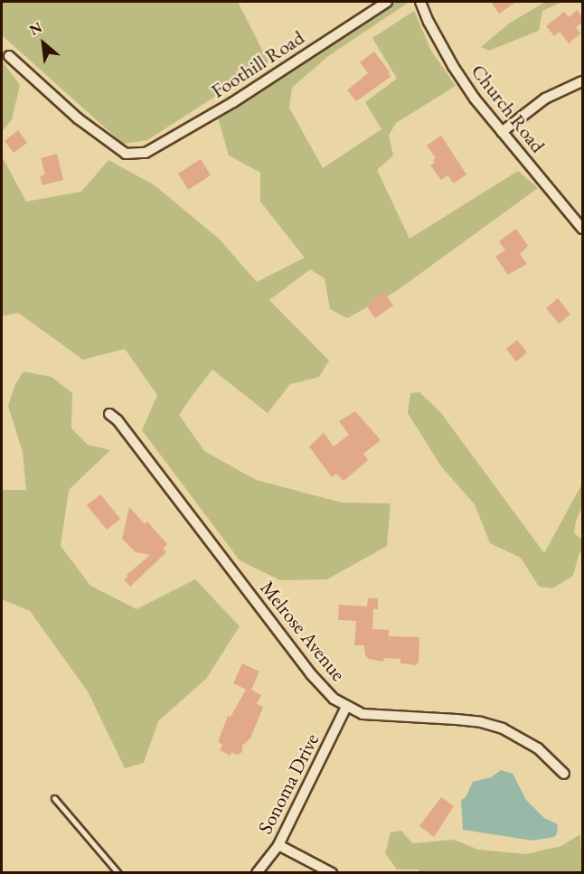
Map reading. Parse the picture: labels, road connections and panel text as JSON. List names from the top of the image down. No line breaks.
{"streets":{"street":["Foothill Road","Church Road","Melrose Avenue","Sonoma Drive"]},"crossings":[["Melrose Avenue","Sonoma Drive"]],"north":"top left"}
